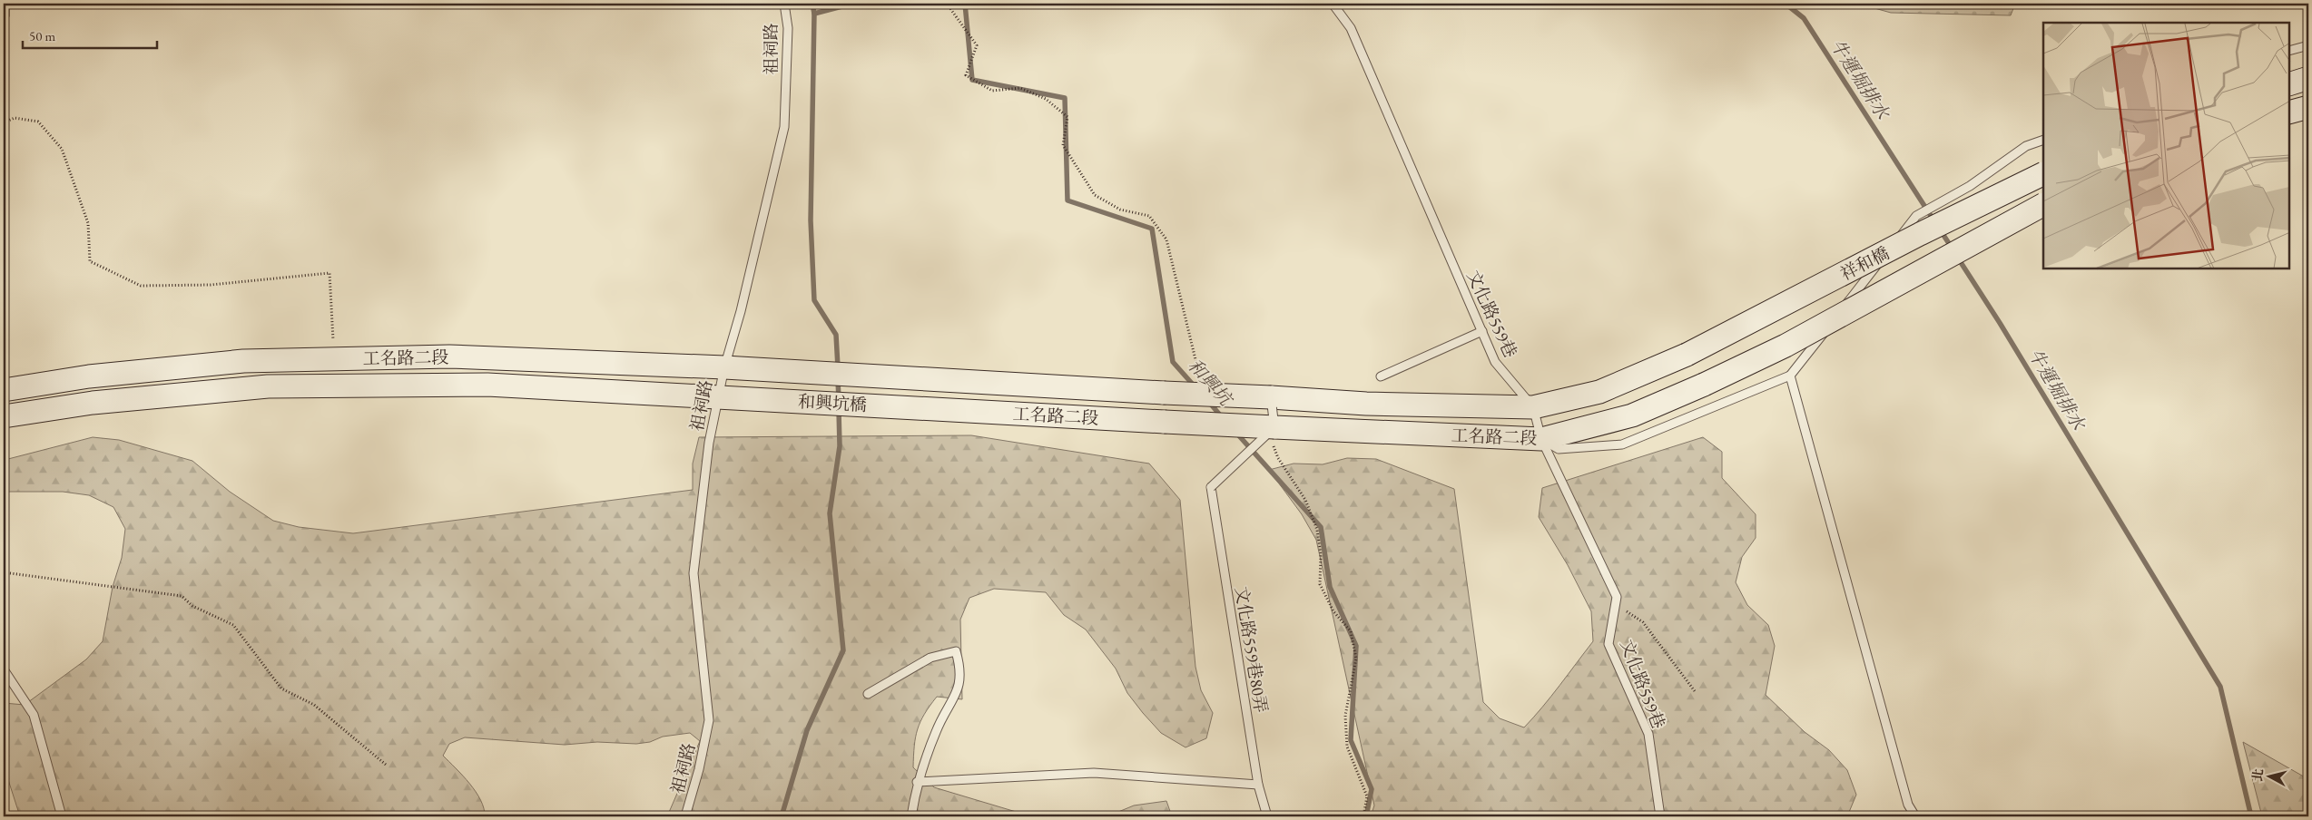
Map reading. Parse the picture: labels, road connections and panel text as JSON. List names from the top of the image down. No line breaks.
{"streets":{"main road":["祥和橋","工名路二段","和興坑橋"],"lane":["祖祠路","文化路559巷","文化路559巷80弄"]},"crossings":[["祖祠路","工名路二段"],["祖祠路","和興坑橋"],["祥和橋","工名路二段"],["文化路559巷","工名路二段"],["工名路二段","和興坑橋"],["工名路二段","文化路559巷80弄"]],"water":["牛運堀排水","和興坑"],"scale_bar":"50 m","north":"left"}
